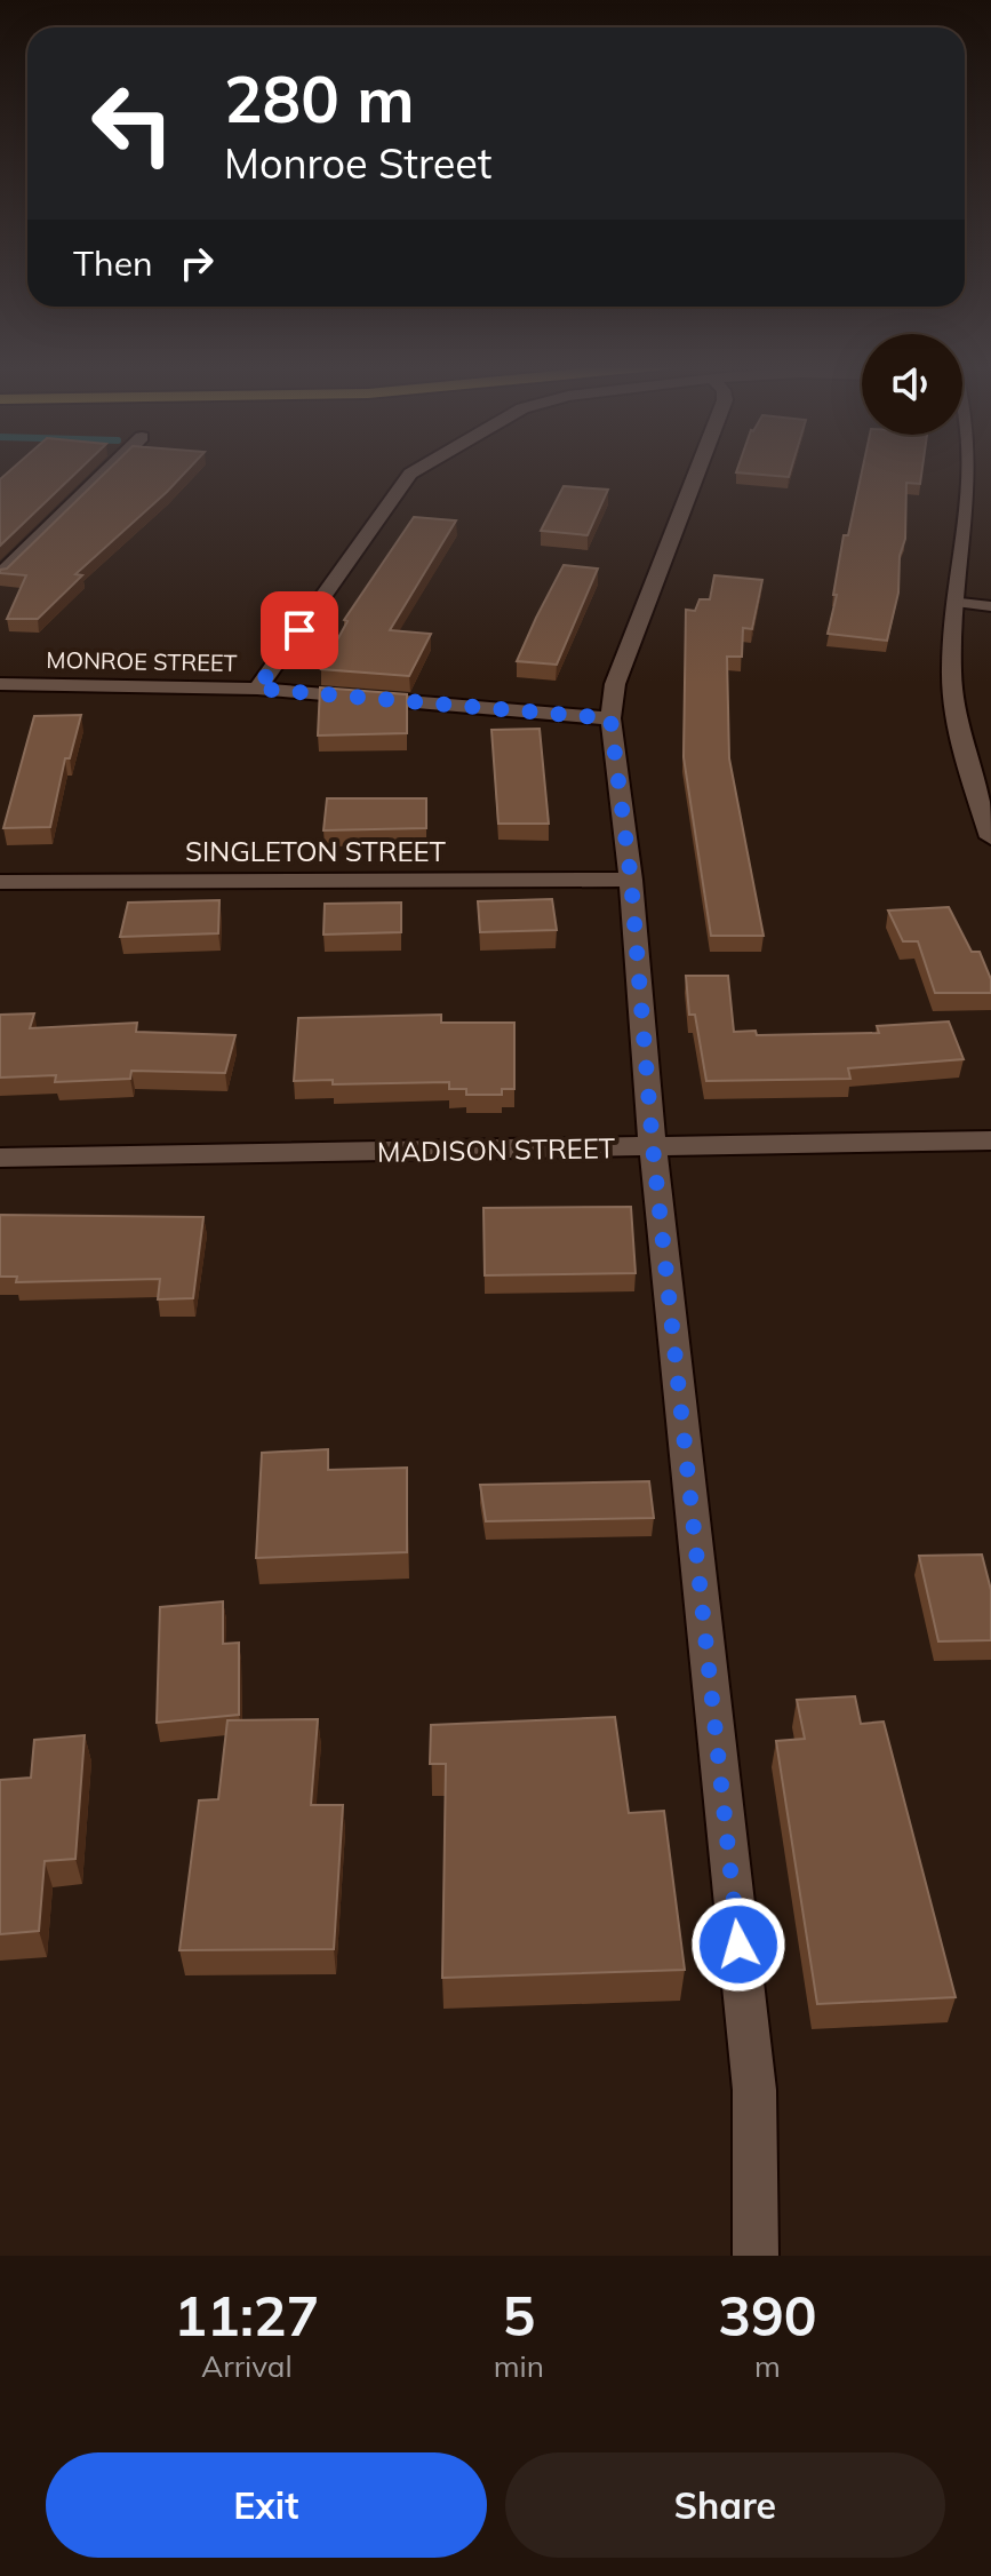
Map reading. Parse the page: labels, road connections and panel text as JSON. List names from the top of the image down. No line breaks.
{"streets":{"street":["MONROE STREET","SINGLETON STREET","MADISON STREET"]},"page":{"turn":["280 m","Monroe Street"],"then":"Then","eta":["11:27","Arrival","5","min","390","m"],"buttons":["Exit","Share"]}}
